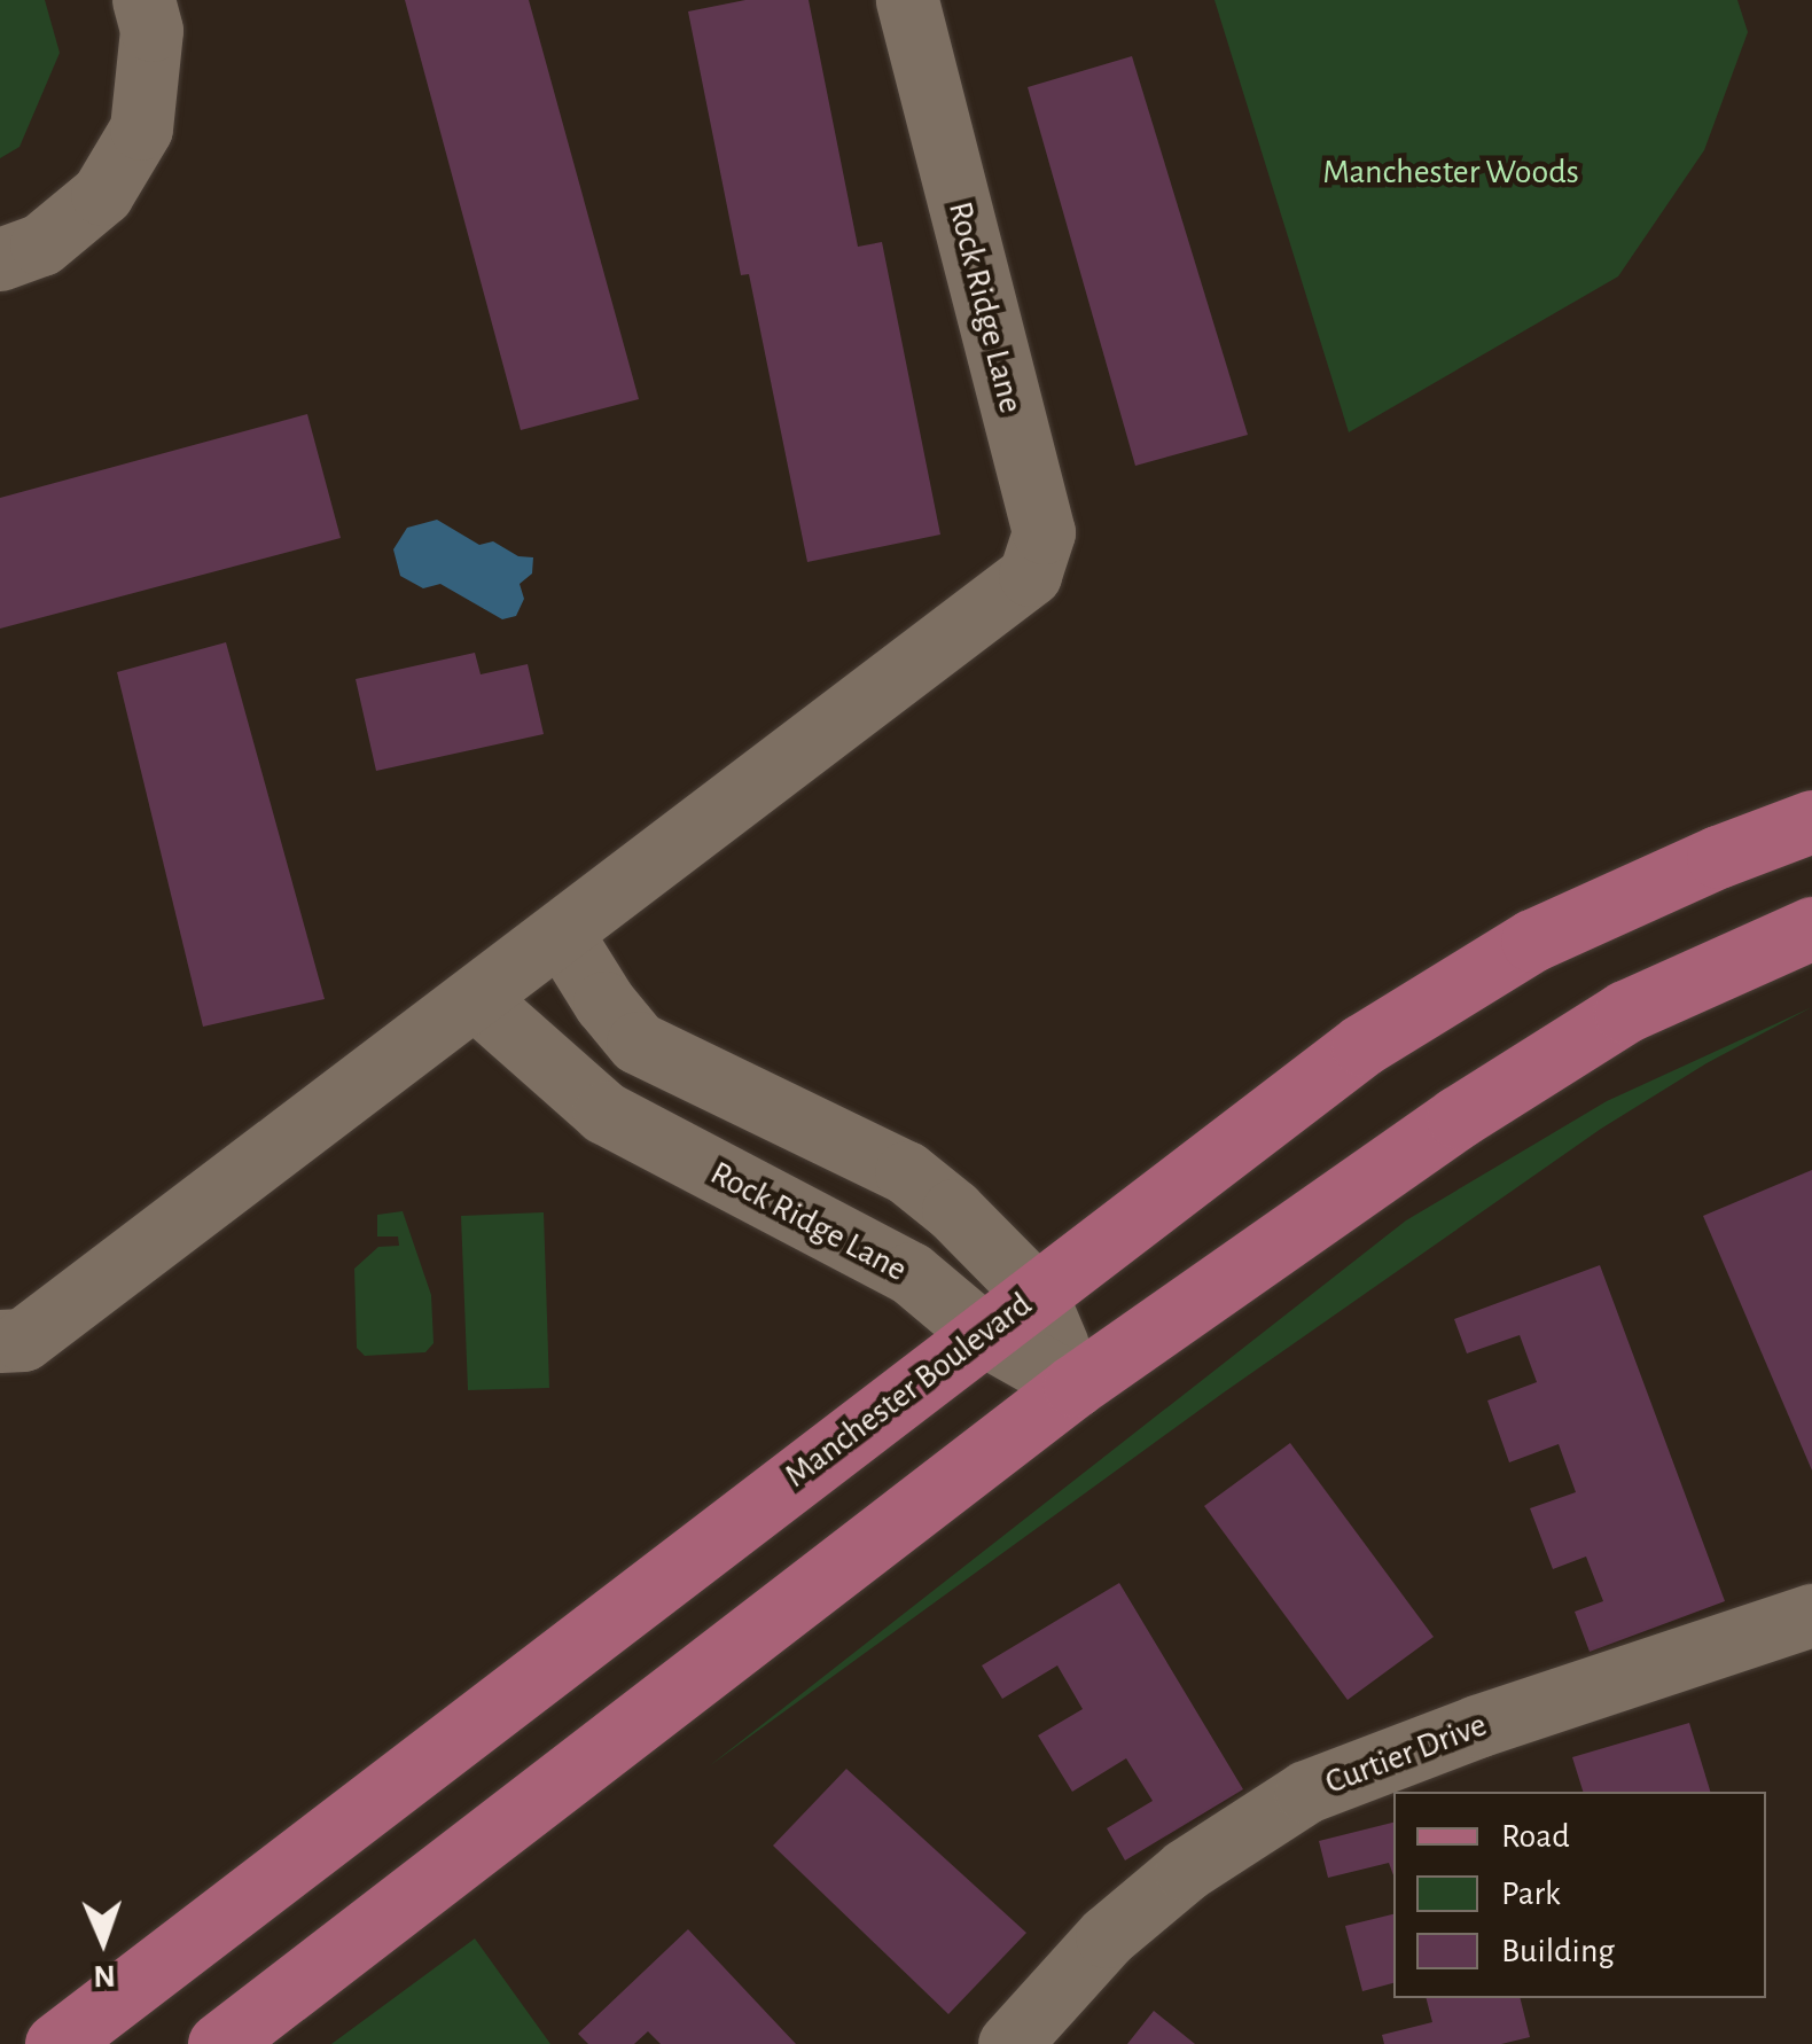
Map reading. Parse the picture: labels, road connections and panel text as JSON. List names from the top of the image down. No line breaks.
{"streets":{"main road":["Manchester Boulevard"],"street":["Rock Ridge Lane","Curtier Drive"]},"crossings":[["Rock Ridge Lane","Manchester Boulevard"]],"parks":["Manchester Woods"],"legend":["Road","Park","Building"],"north":"bottom"}
